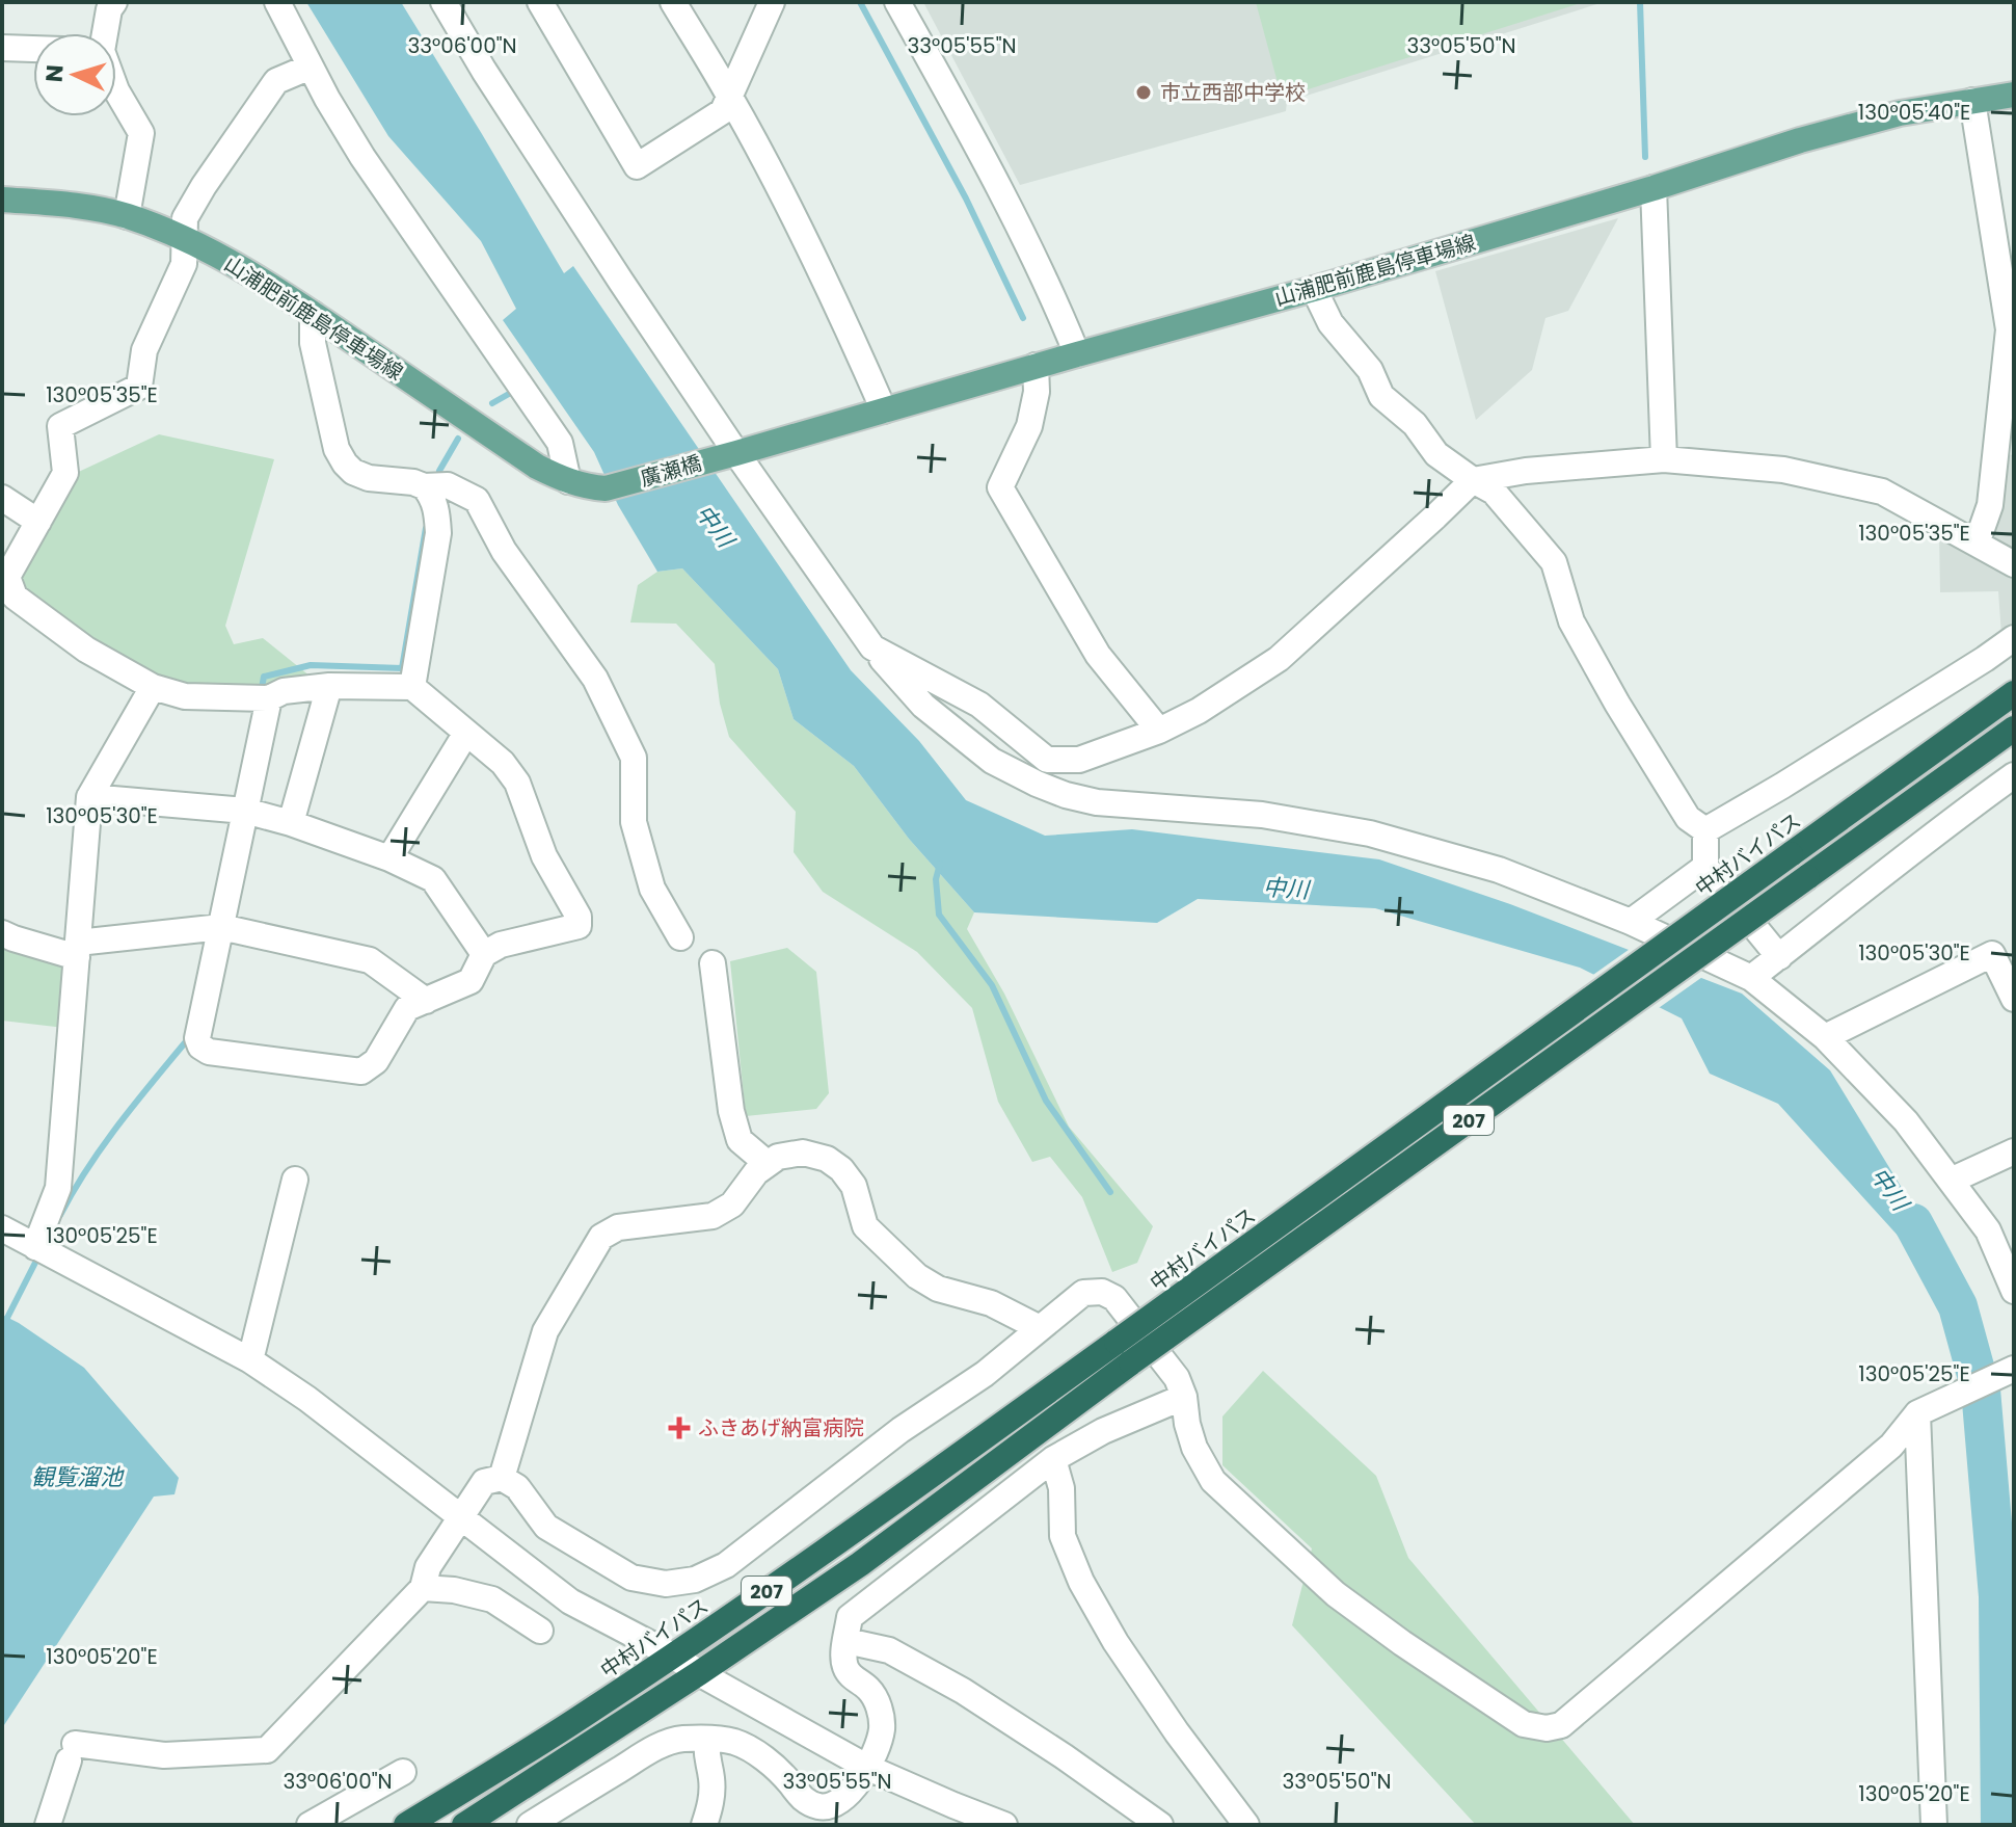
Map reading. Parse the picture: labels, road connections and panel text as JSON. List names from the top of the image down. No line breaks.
{"streets":{"highway":["中村バイパス","207"],"main road":["山浦肥前鹿島停車場線","廣瀬橋"]},"crossings":[["山浦肥前鹿島停車場線","廣瀬橋"]],"water":["中川","観覧溜池"],"places":{"other":["市立西部中学校"],"health":["ふきあげ納富病院"]},"north":"left","coordinates":["33°06'00\"N","33°05'55\"N","33°05'50\"N","130°05'40\"E","130°05'35\"E","130°05'30\"E","130°05'25\"E","130°05'20\"E"]}
